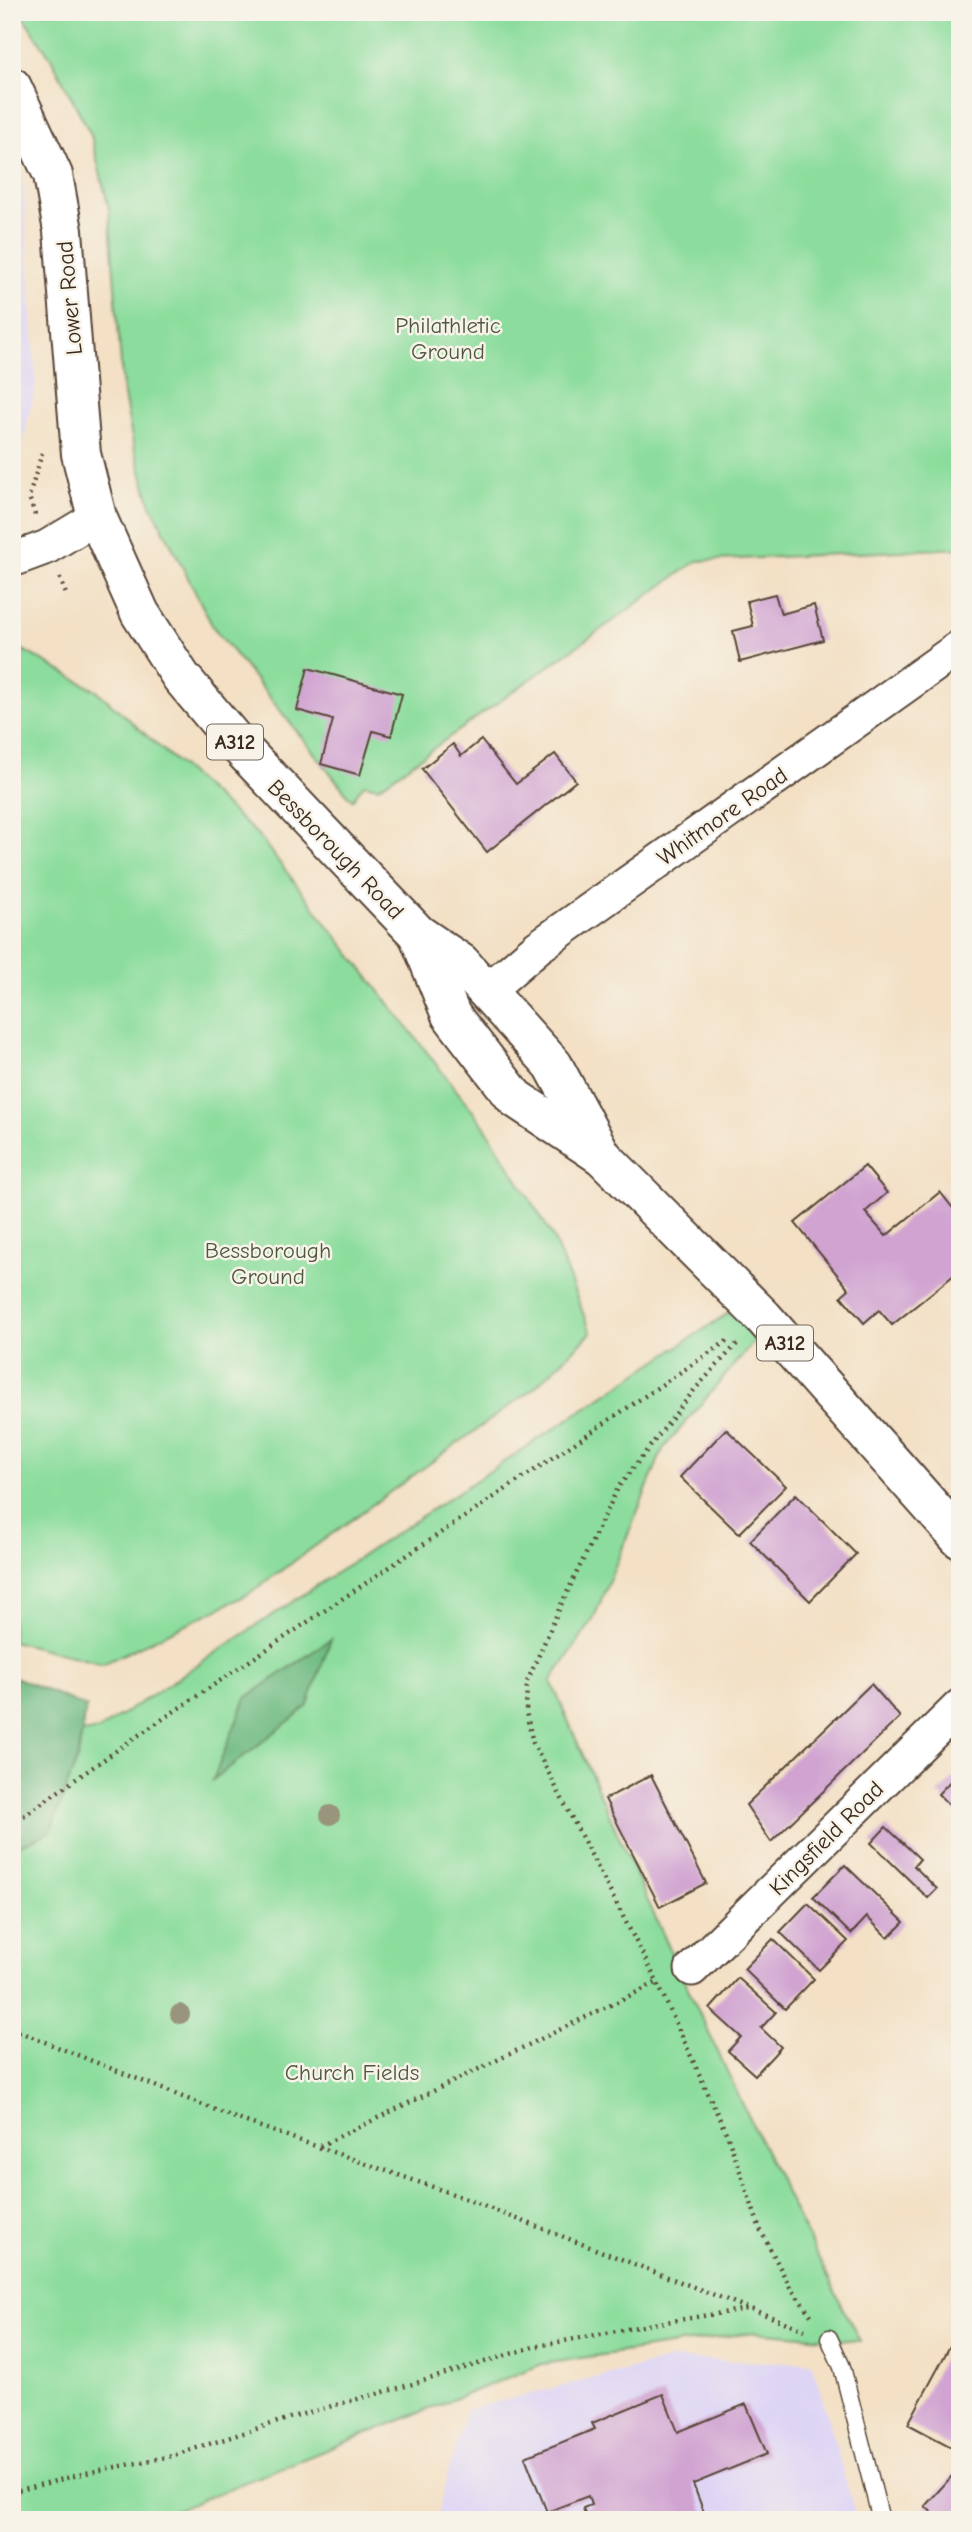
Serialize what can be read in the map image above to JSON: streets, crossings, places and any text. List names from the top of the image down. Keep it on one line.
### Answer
{"streets":{"main road":["Lower Road","A312","Bessborough Road"],"street":["Whitmore Road","Kingsfield Road"]},"crossings":[["Lower Road","Bessborough Road"],["Whitmore Road","Bessborough Road"]],"parks":["Philathletic Ground","Bessborough Ground","Church Fields"]}
